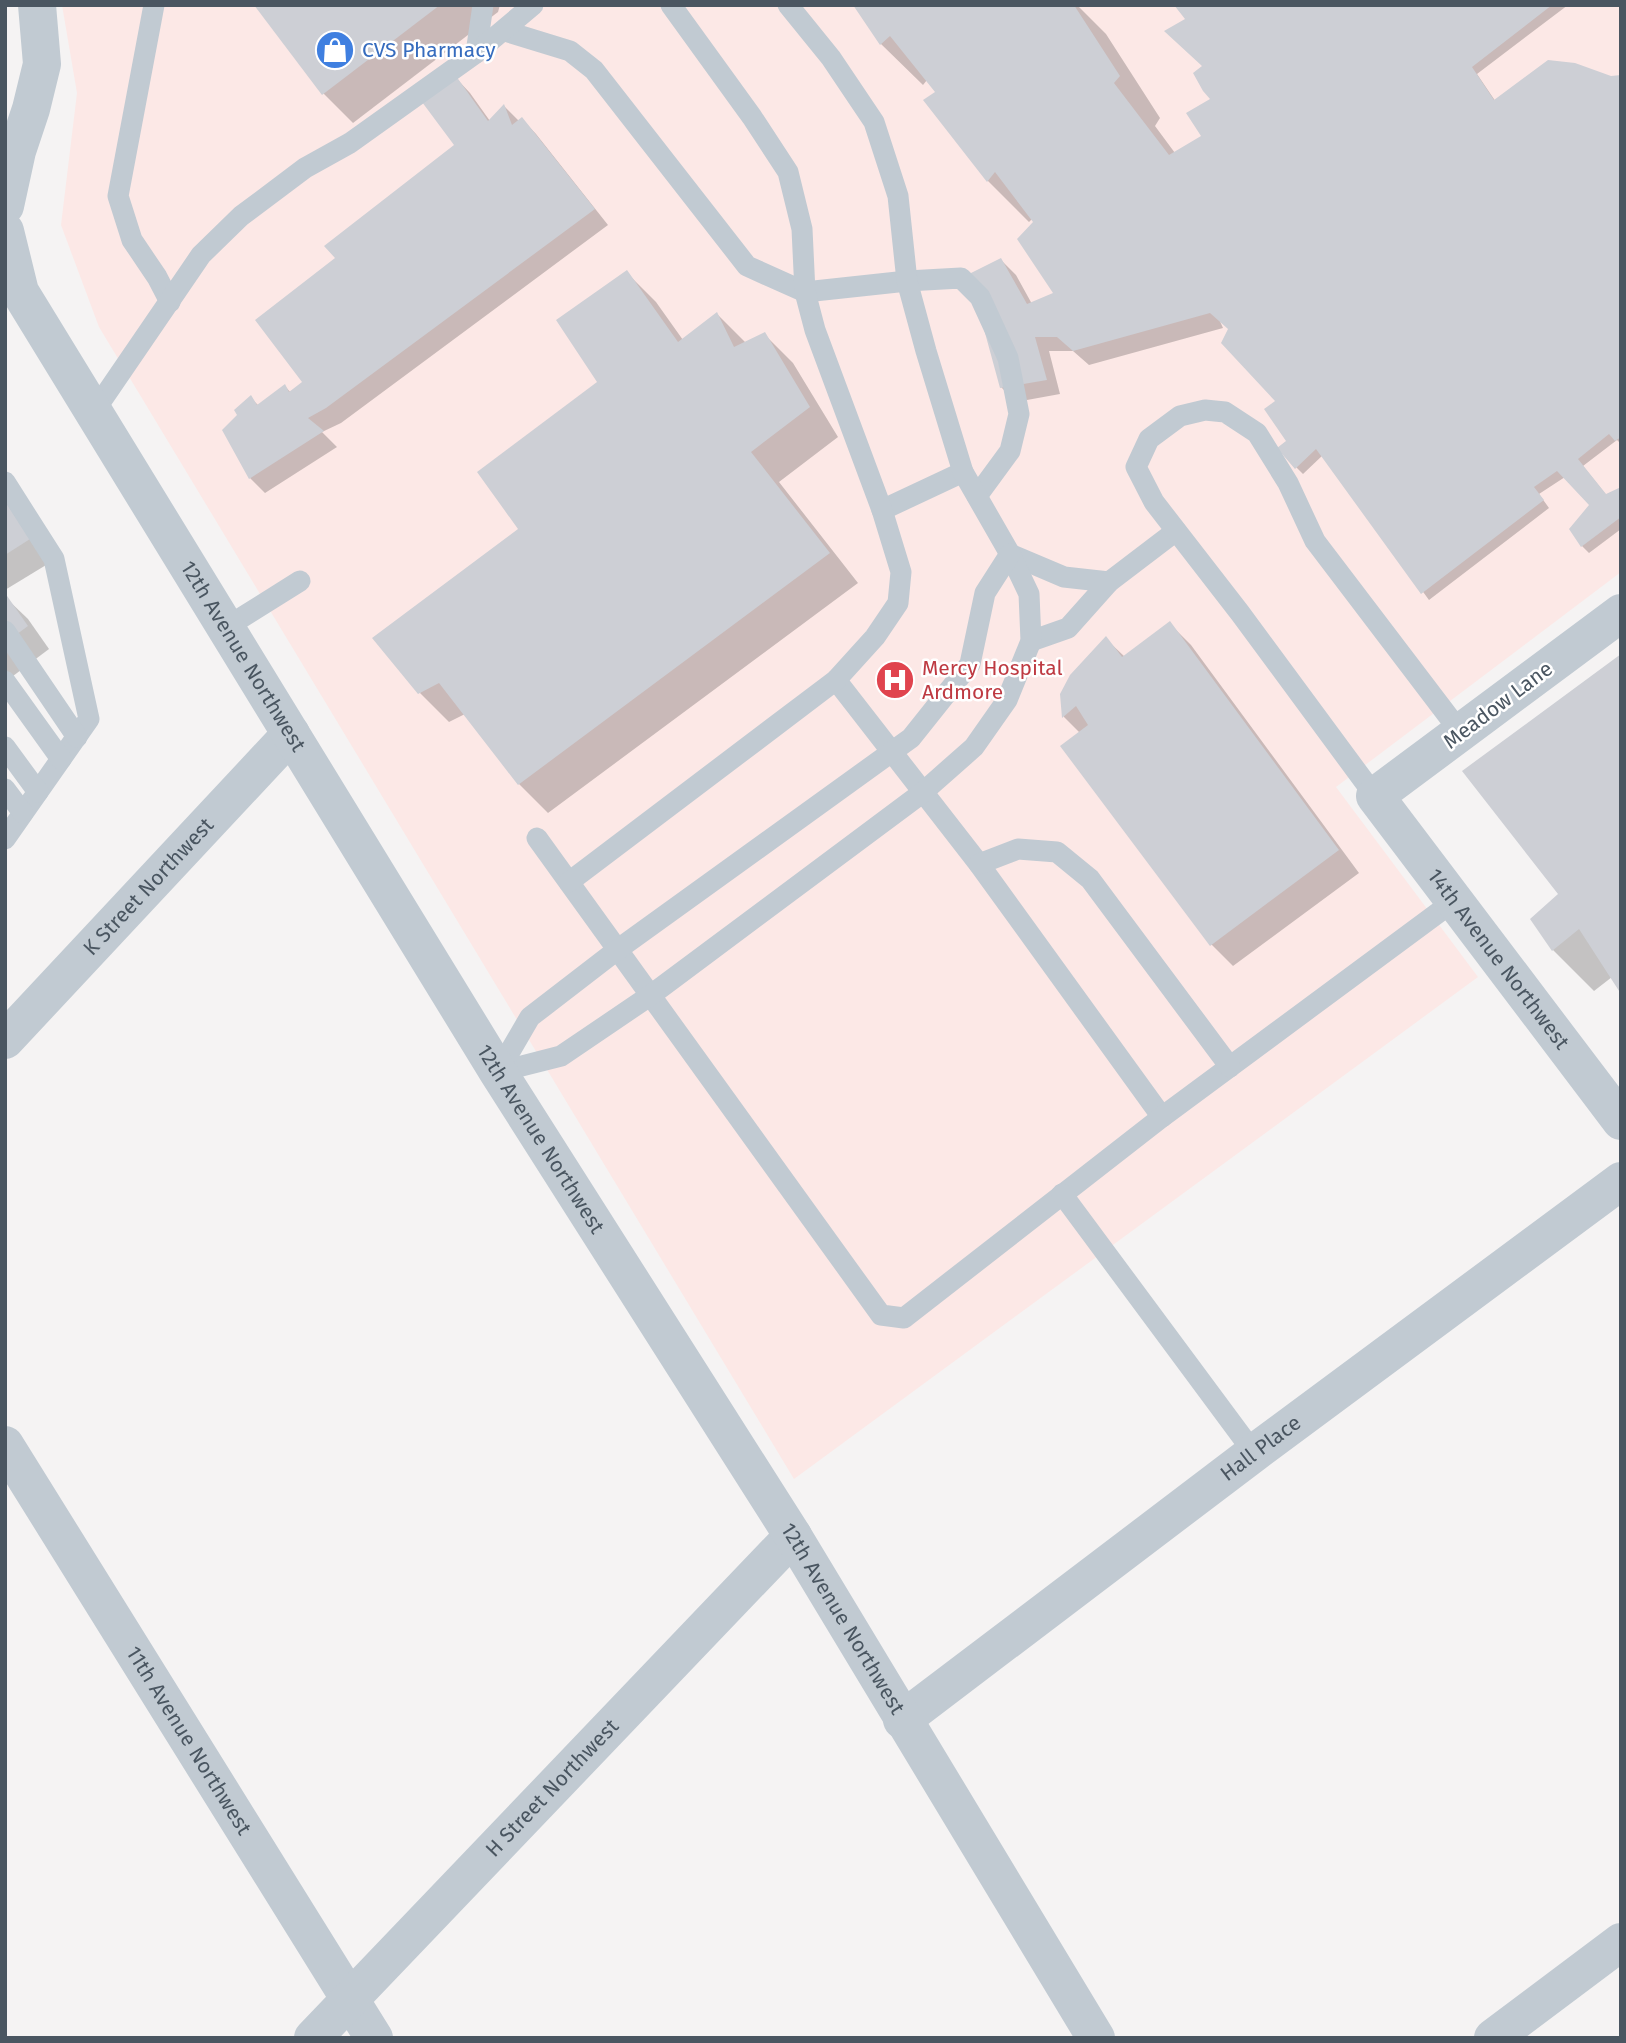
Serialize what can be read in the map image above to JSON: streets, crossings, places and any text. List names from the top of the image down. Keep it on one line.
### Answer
{"streets":{"street":["12th Avenue Northwest","Meadow Lane","K Street Northwest","14th Avenue Northwest","Hall Place","11th Avenue Northwest","H Street Northwest"]},"crossings":[["12th Avenue Northwest","K Street Northwest"],["12th Avenue Northwest","Hall Place"],["12th Avenue Northwest","H Street Northwest"],["Meadow Lane","14th Avenue Northwest"],["11th Avenue Northwest","H Street Northwest"]],"places":{"shop":["CVS Pharmacy"],"hospital":["Mercy Hospital Ardmore"]}}
